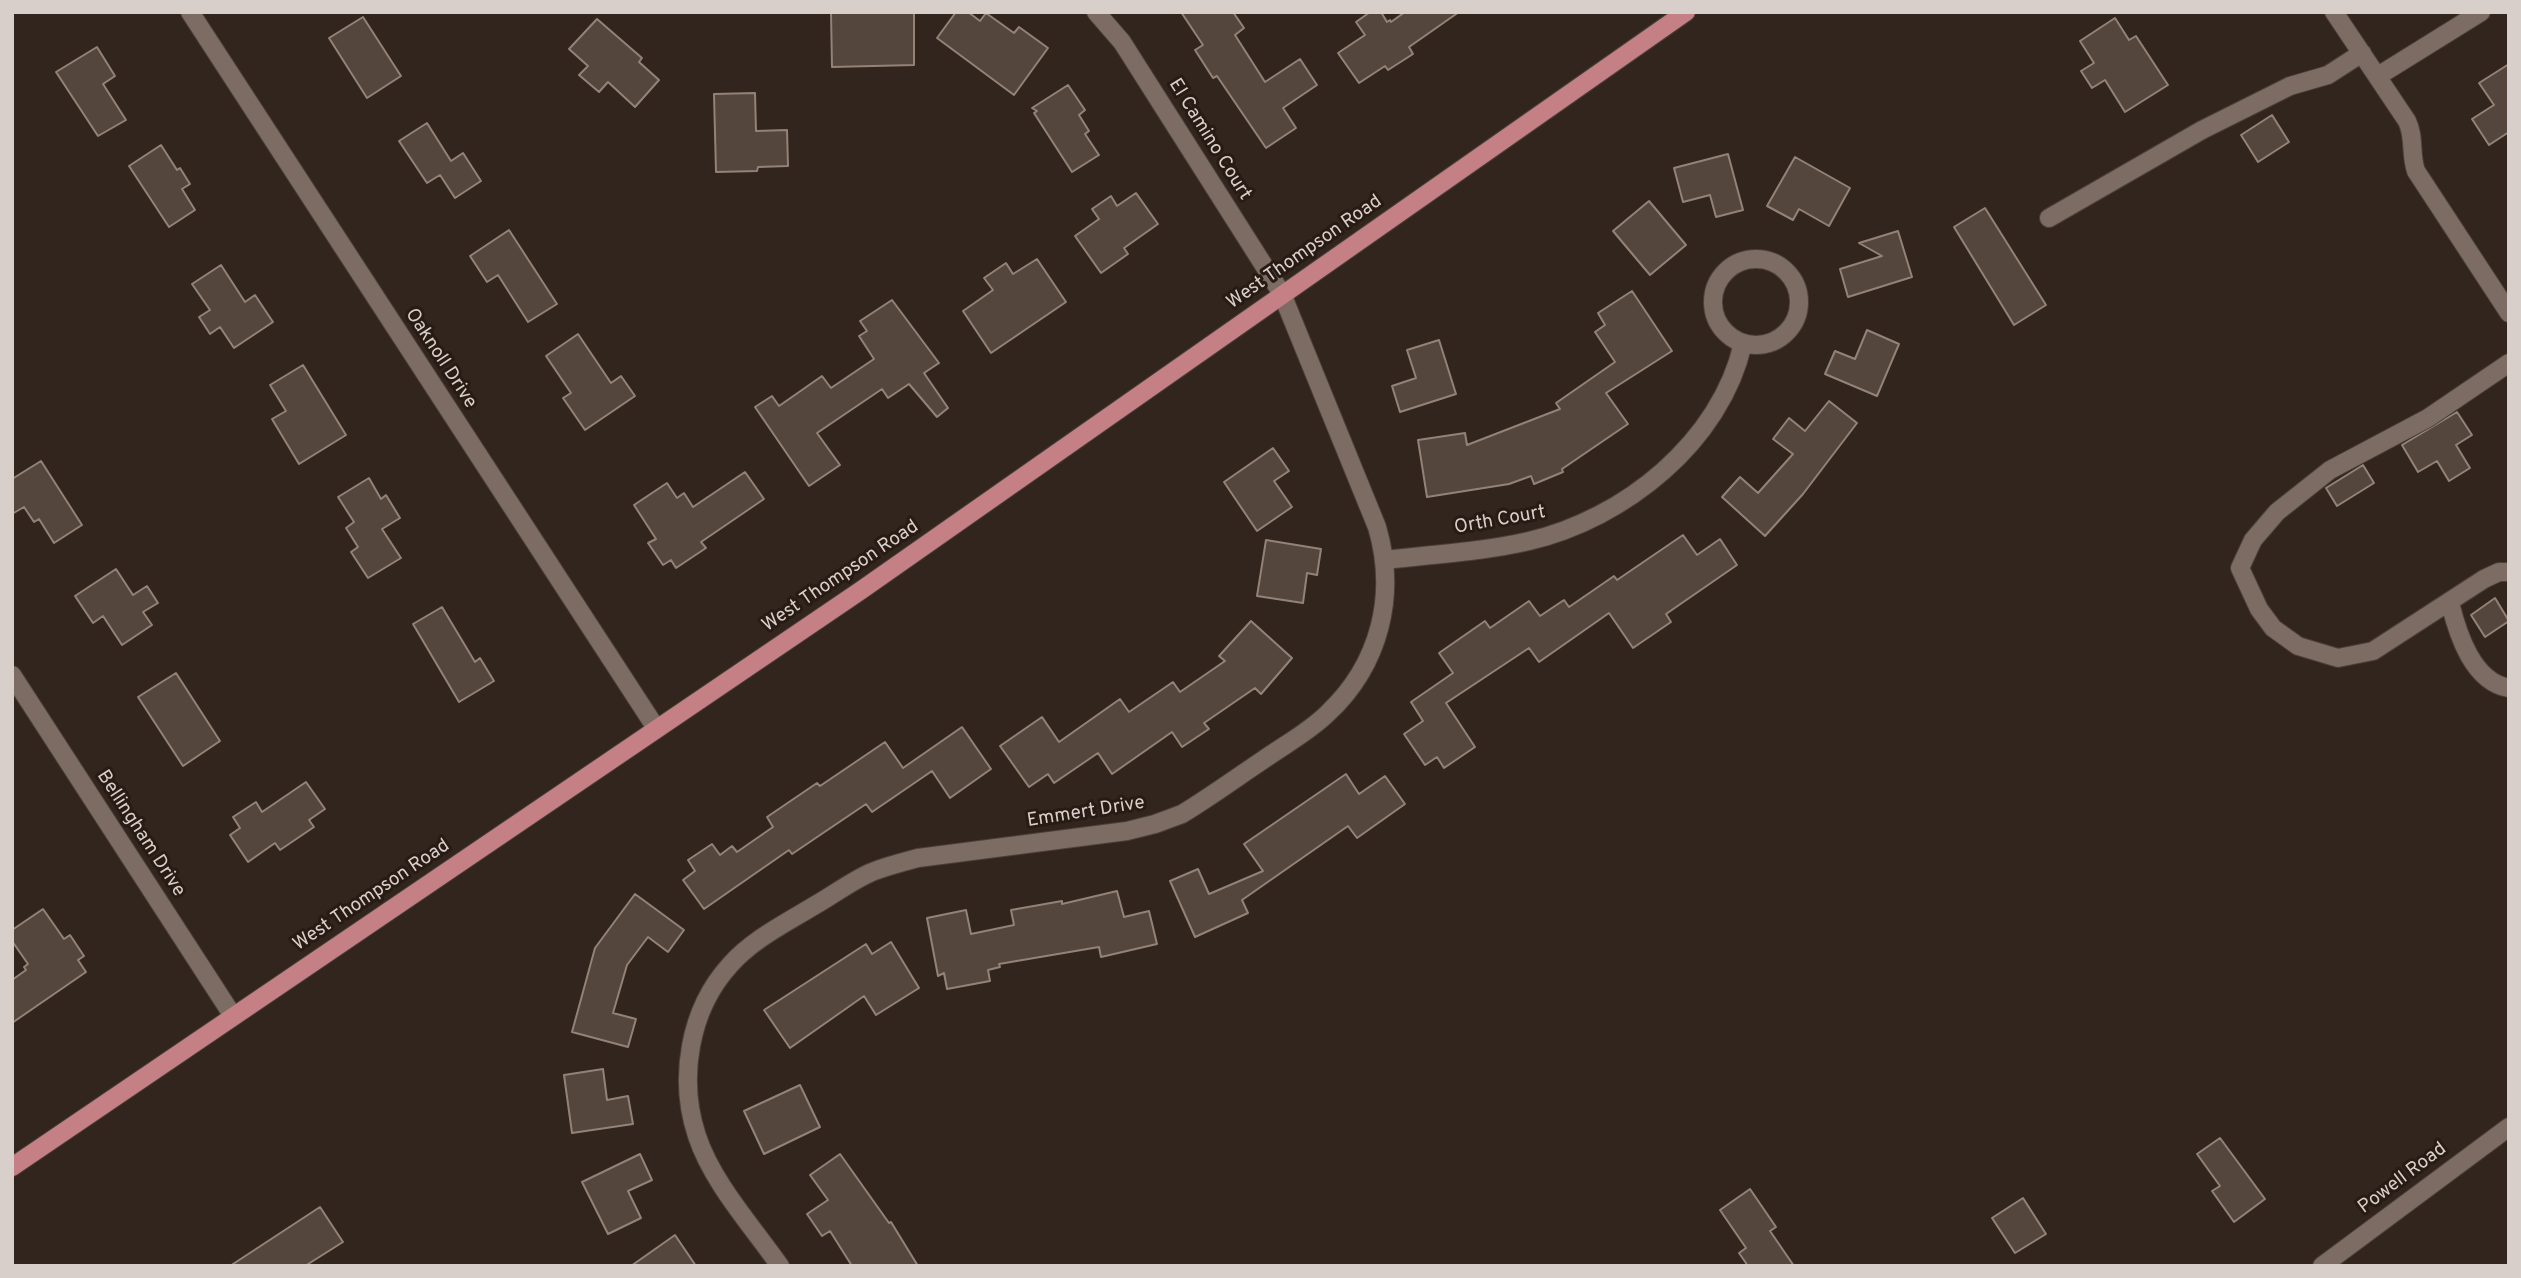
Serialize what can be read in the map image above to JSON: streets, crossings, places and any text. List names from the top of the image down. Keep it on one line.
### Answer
{"streets":{"main road":["West Thompson Road"],"street":["El Camino Court","Oaknoll Drive","Orth Court","Emmert Drive","Bellingham Drive","Powell Road"]},"crossings":[["El Camino Court","West Thompson Road"],["El Camino Court","Emmert Drive"],["West Thompson Road","Oaknoll Drive"],["West Thompson Road","Emmert Drive"],["West Thompson Road","Bellingham Drive"],["Orth Court","Emmert Drive"]]}
